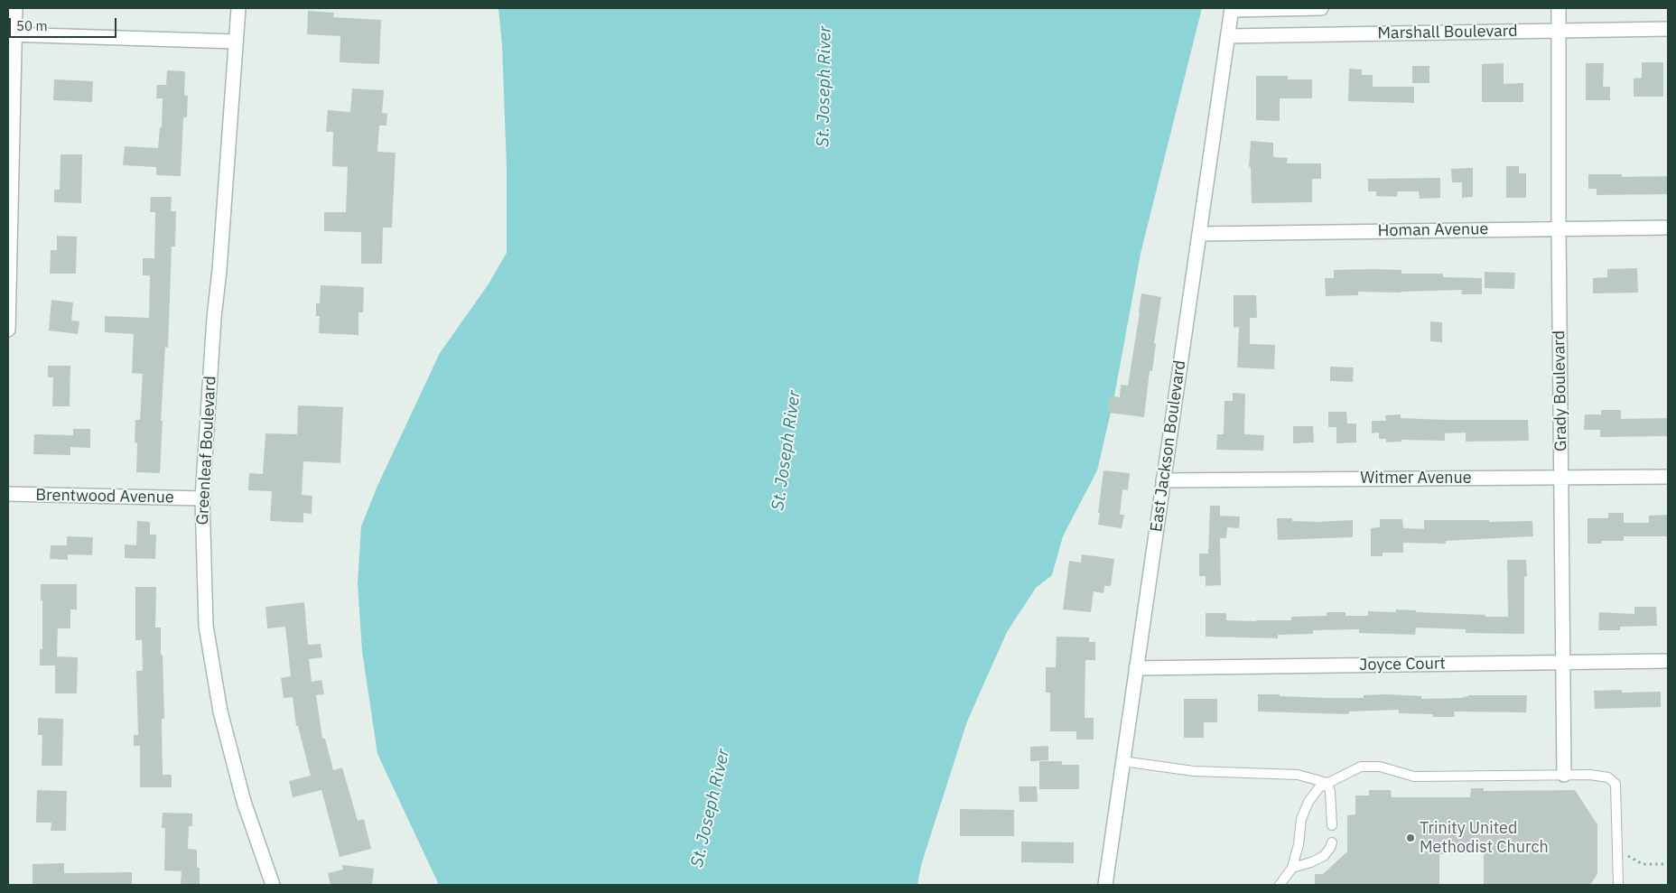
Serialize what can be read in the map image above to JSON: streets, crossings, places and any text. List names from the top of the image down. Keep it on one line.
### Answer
{"streets":{"street":["Marshall Boulevard","Homan Avenue","Grady Boulevard","East Jackson Boulevard","Greenleaf Boulevard","Witmer Avenue","Brentwood Avenue","Joyce Court"]},"crossings":[["Marshall Boulevard","Grady Boulevard"],["Marshall Boulevard","East Jackson Boulevard"],["Homan Avenue","Grady Boulevard"],["Homan Avenue","East Jackson Boulevard"],["Grady Boulevard","Witmer Avenue"],["Grady Boulevard","Joyce Court"],["East Jackson Boulevard","Witmer Avenue"],["East Jackson Boulevard","Joyce Court"],["Greenleaf Boulevard","Brentwood Avenue"]],"water":["St. Joseph River"],"places":["Trinity United Methodist Church"],"scale_bar":"50 m"}
